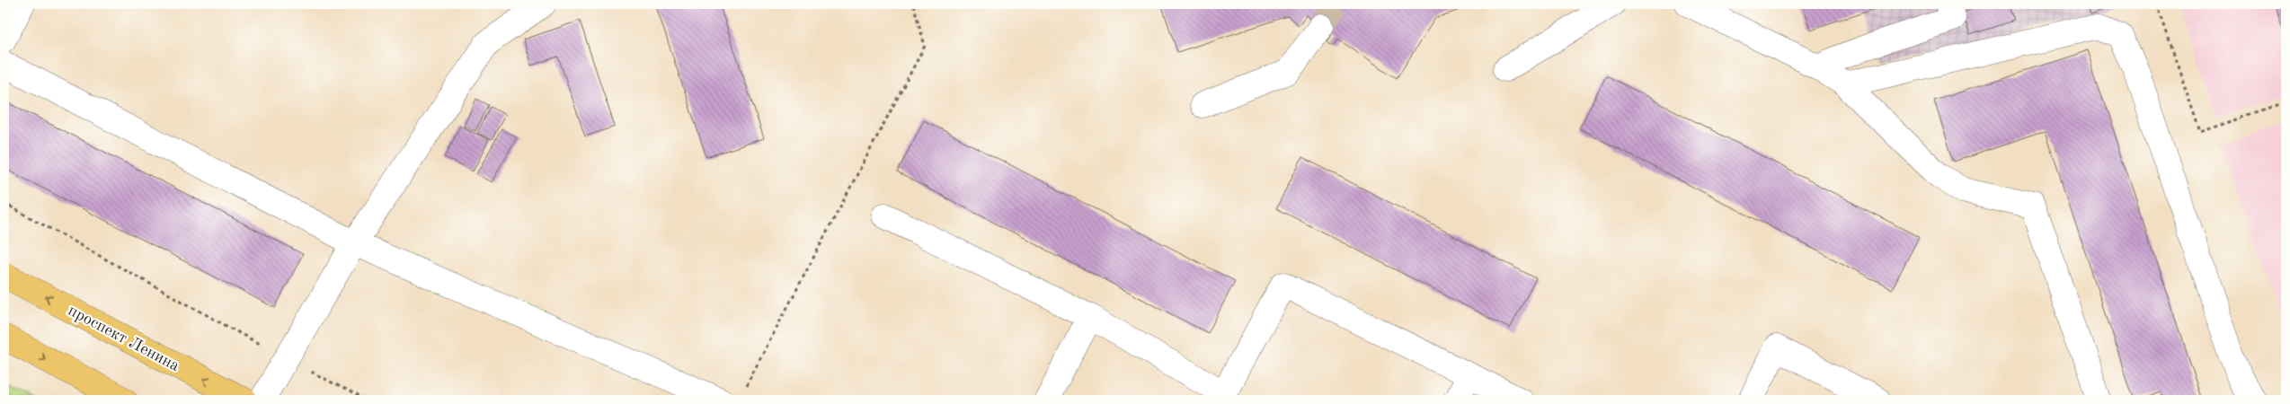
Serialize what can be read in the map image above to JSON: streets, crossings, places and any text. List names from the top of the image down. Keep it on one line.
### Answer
{"streets":{"main road":["проспект Ленина"]}}
